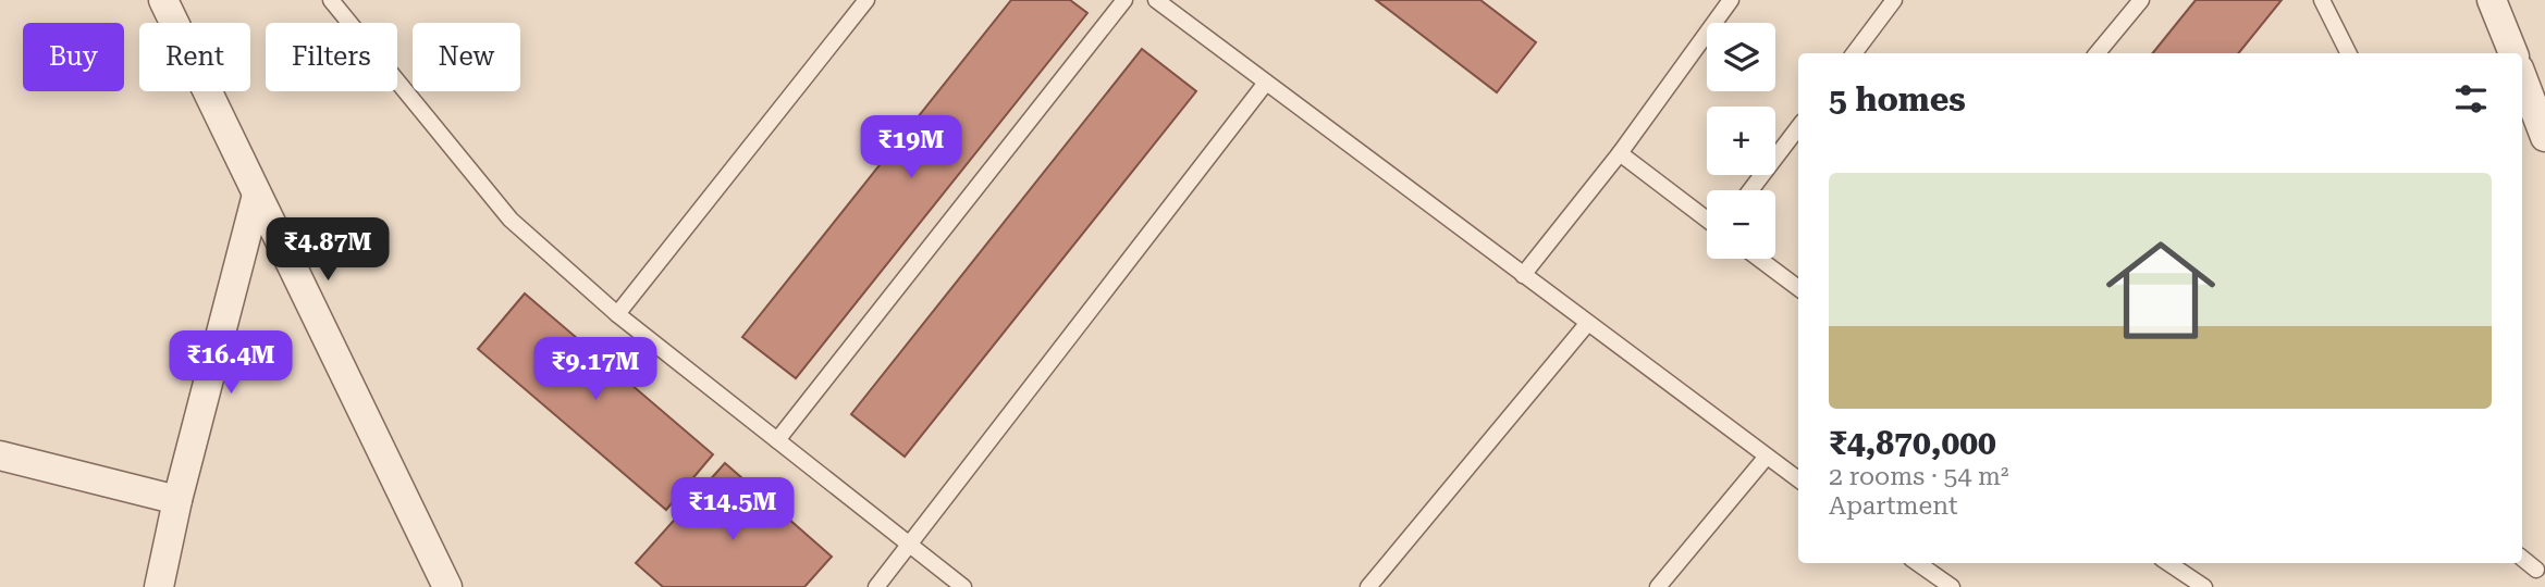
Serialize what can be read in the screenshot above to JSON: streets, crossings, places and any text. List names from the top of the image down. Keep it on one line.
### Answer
{"page":{"map_buttons":["+","−"],"chip":["Buy","Rent","Filters","New"],"heading":"5 homes","price":["₹19M","₹4.87M","₹16.4M","₹9.17M","₹14.5M"],"list":[{"name":"₹4,870,000","note":"2 rooms · 54 m² · Apartment"}]}}
